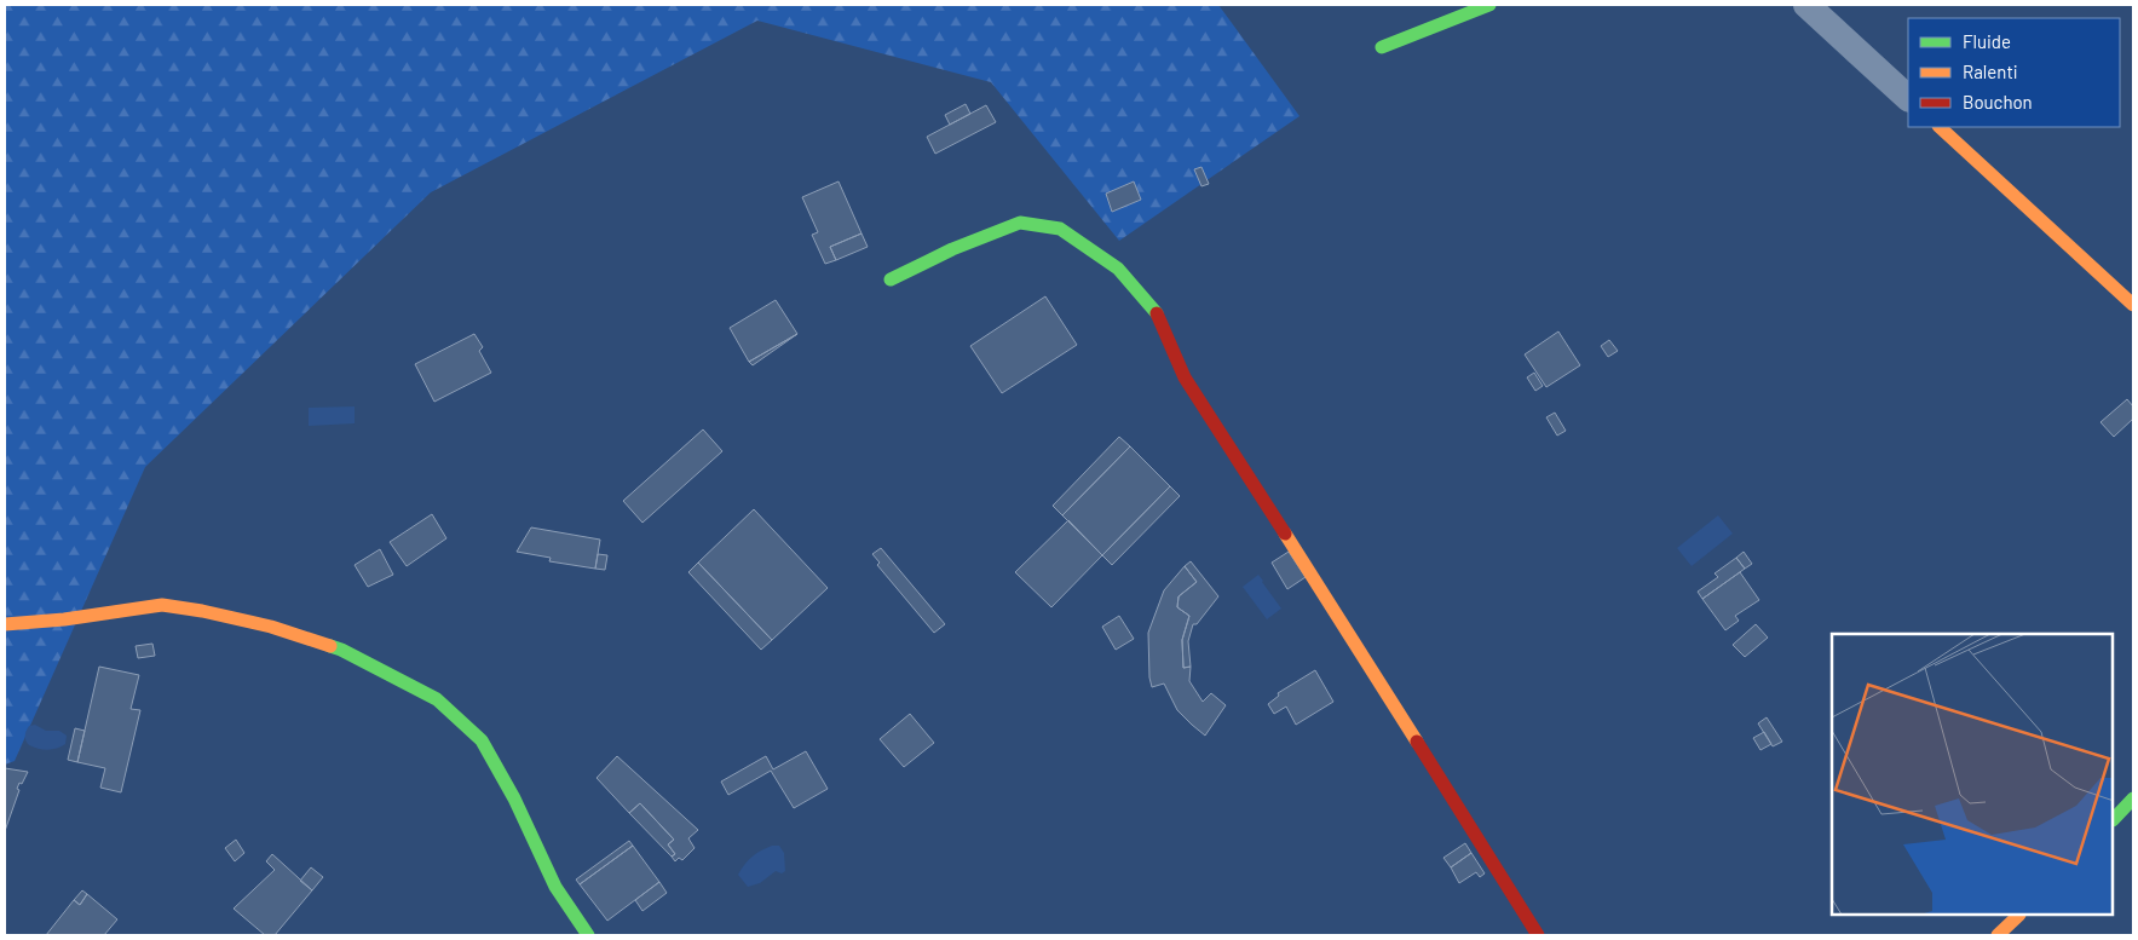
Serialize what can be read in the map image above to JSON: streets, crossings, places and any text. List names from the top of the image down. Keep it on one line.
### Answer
{"legend":["Fluide","Ralenti","Bouchon"]}
